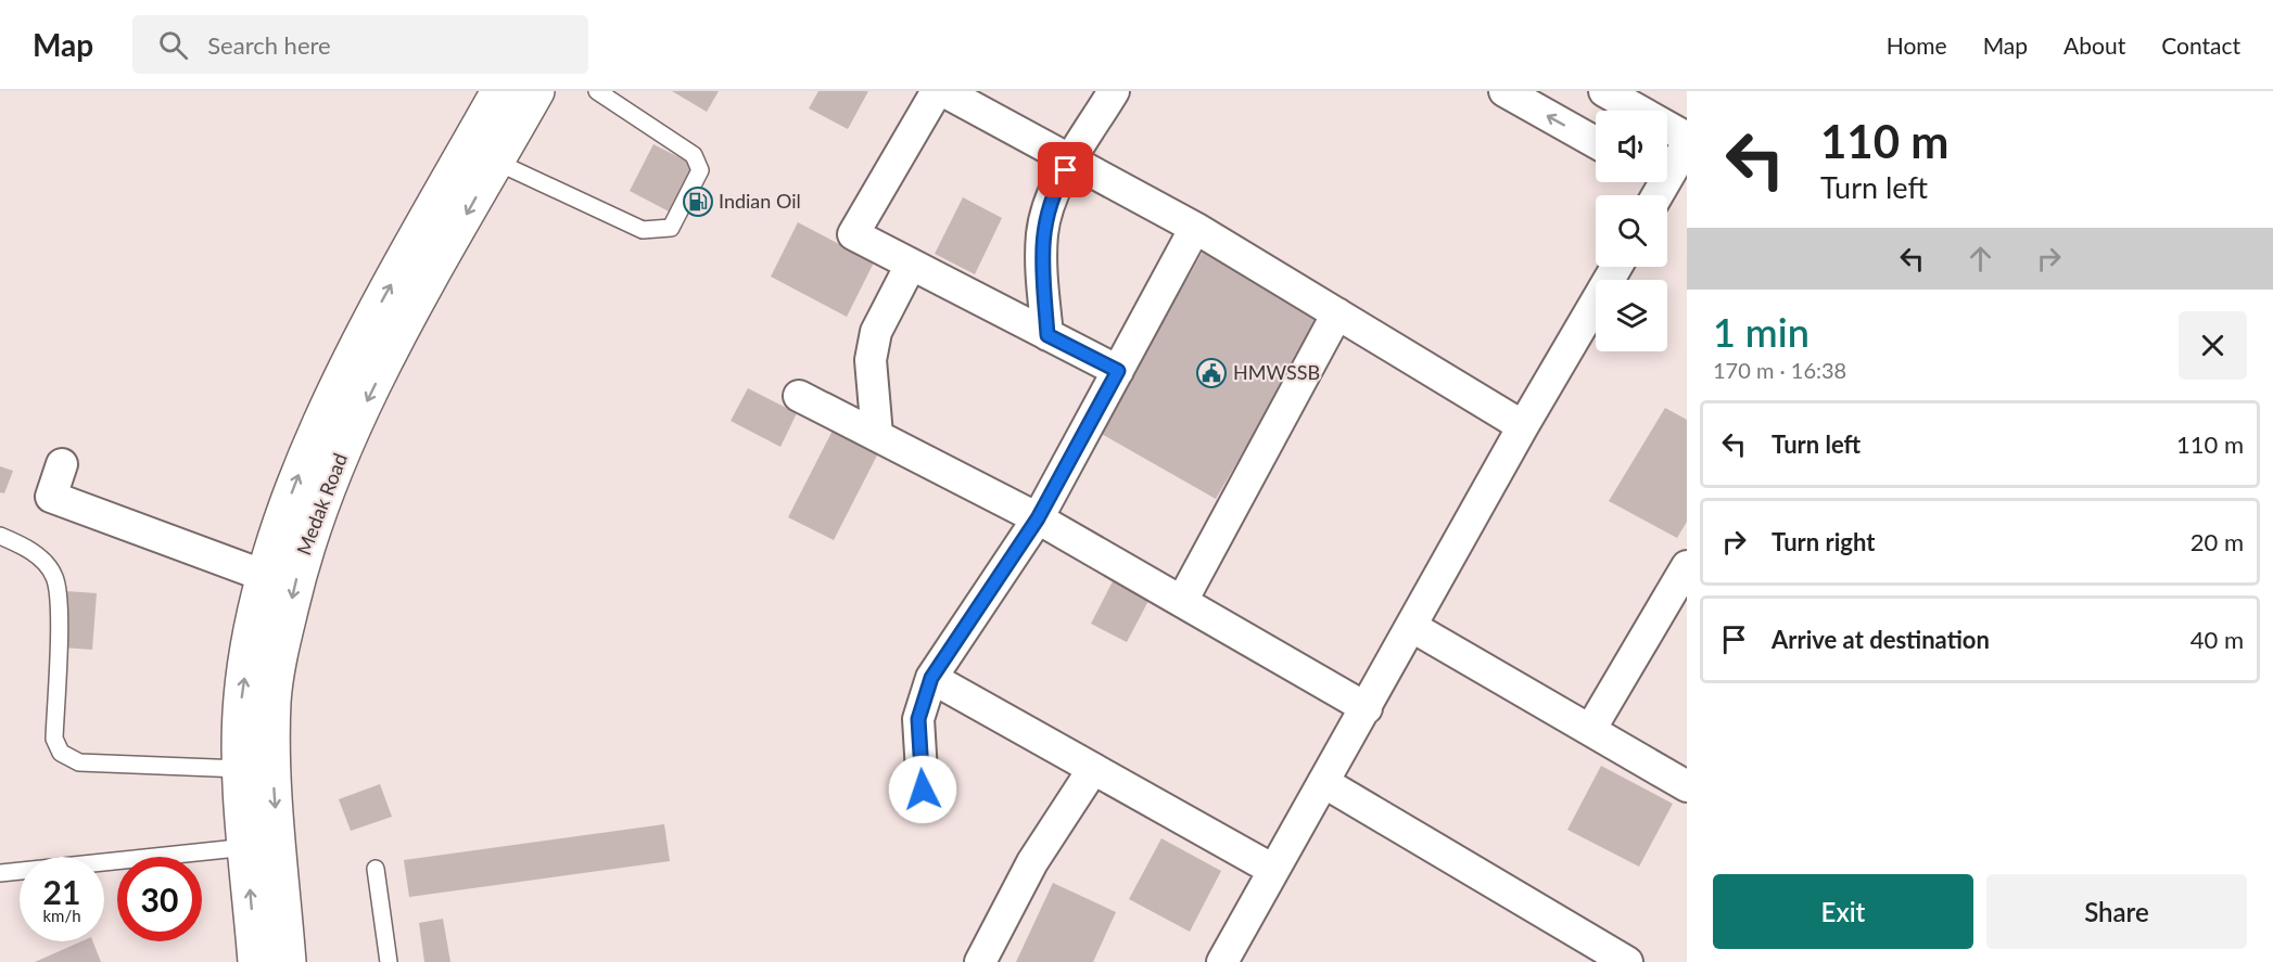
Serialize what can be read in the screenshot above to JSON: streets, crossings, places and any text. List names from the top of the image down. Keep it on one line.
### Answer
{"streets":{"main road":["Medak Road"]},"places":{"fuel station":["Indian Oil"],"public building":["HMWSSB"]},"page":{"header":"Map","search":"Search here","nav":["Home","Map","About","Contact"],"turn":["110 m","Turn left"],"heading":["1 min","170 m · 16:38"],"list":[{"name":"Turn left","value":"110 m"},{"name":"Turn right","value":"20 m"},{"name":"Arrive at destination","value":"40 m"}],"speed":"21 km/h","limit":"30","buttons":["Exit","Share"]}}
